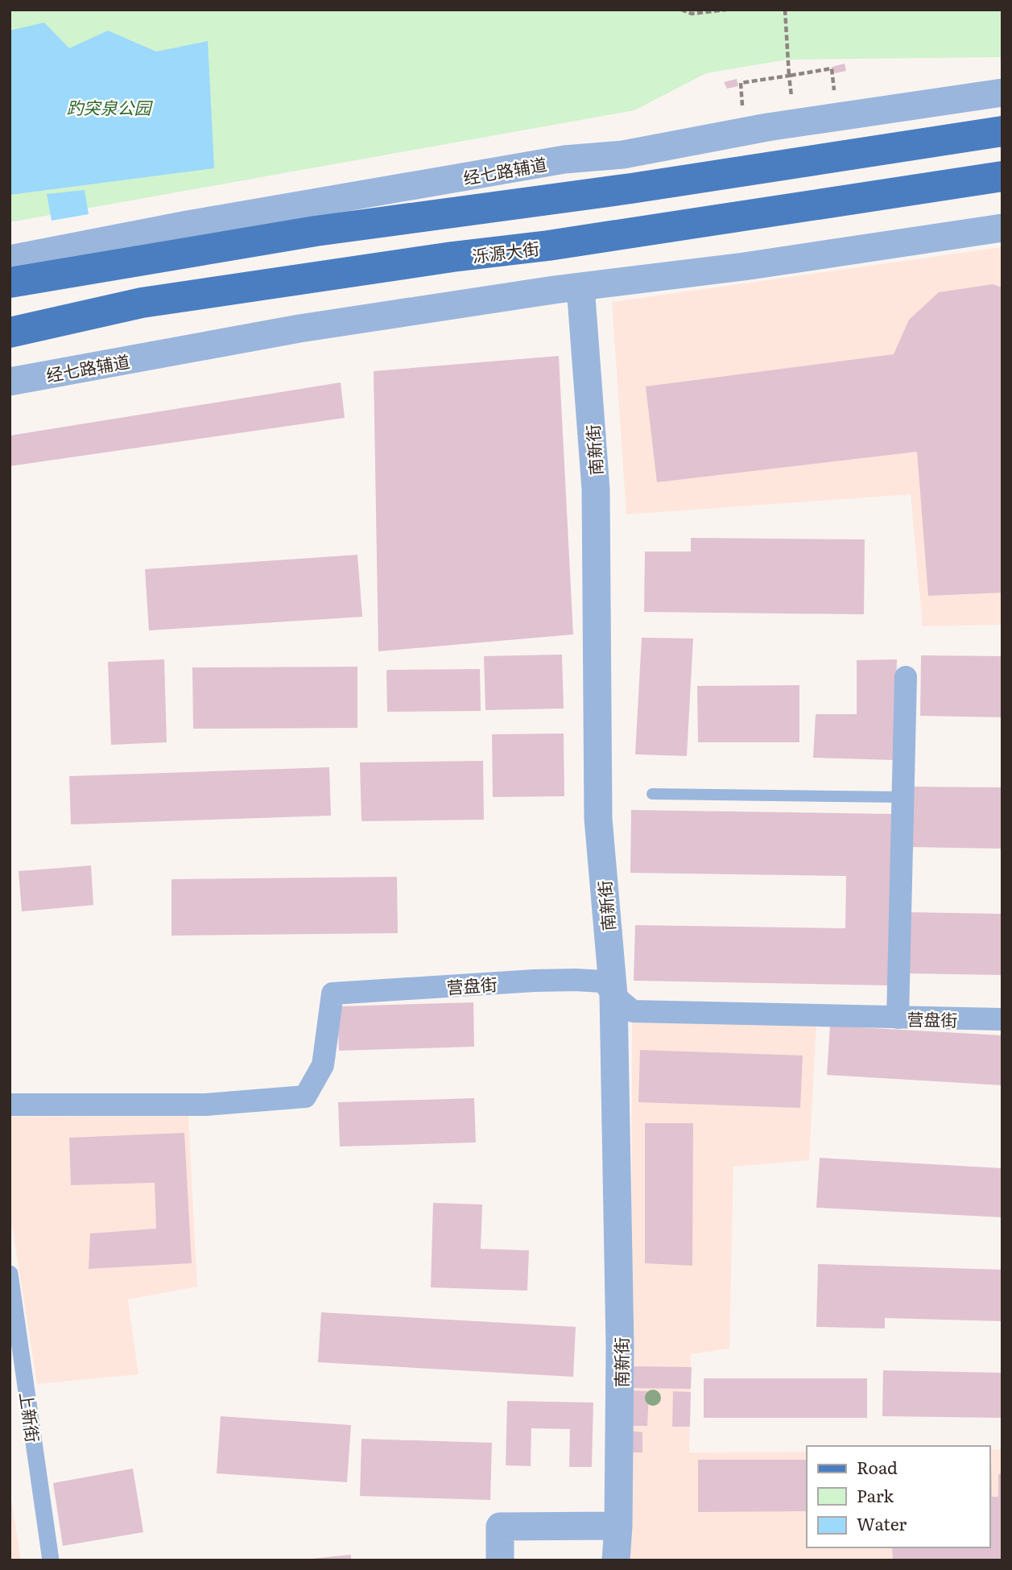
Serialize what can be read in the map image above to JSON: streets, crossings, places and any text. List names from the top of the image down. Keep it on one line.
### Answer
{"streets":{"main road":["泺源大街"],"street":["经七路辅道","南新街","营盘街","上新街"]},"crossings":[["经七路辅道","南新街"],["南新街","营盘街"]],"parks":["趵突泉公园"],"legend":["Road","Park","Water"]}
